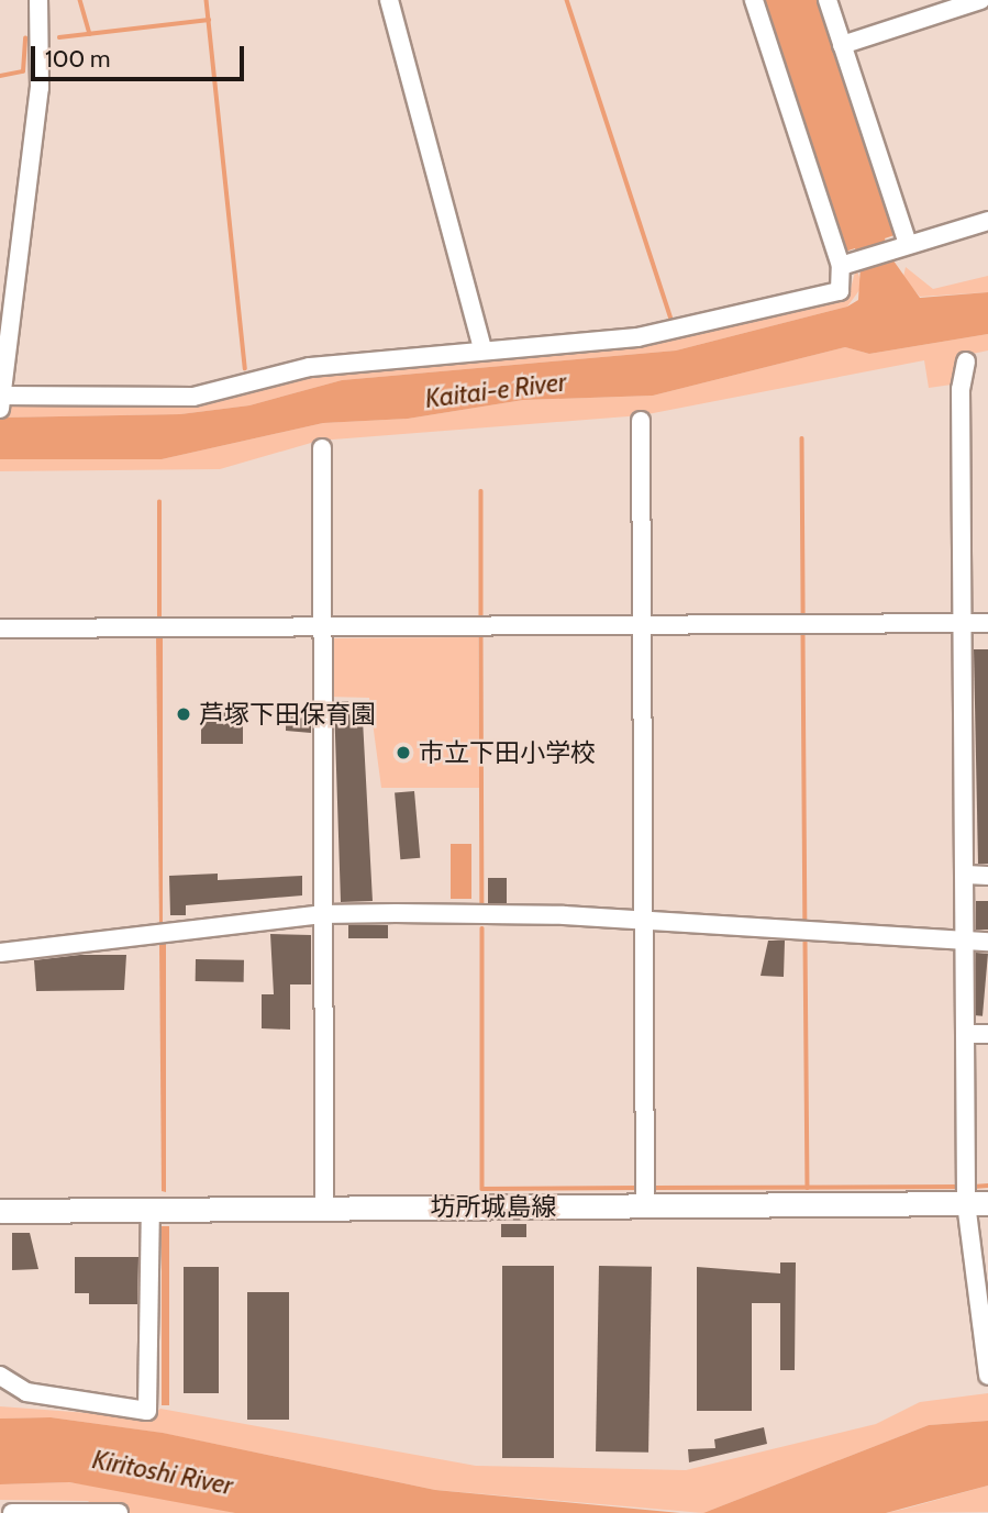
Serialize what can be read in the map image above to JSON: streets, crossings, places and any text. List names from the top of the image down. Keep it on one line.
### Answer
{"streets":{"main road":["坊所城島線"]},"water":["Kaitai-e River","Kiritoshi River"],"places":["芦塚下田保育園","市立下田小学校"],"scale_bar":"100 m"}
